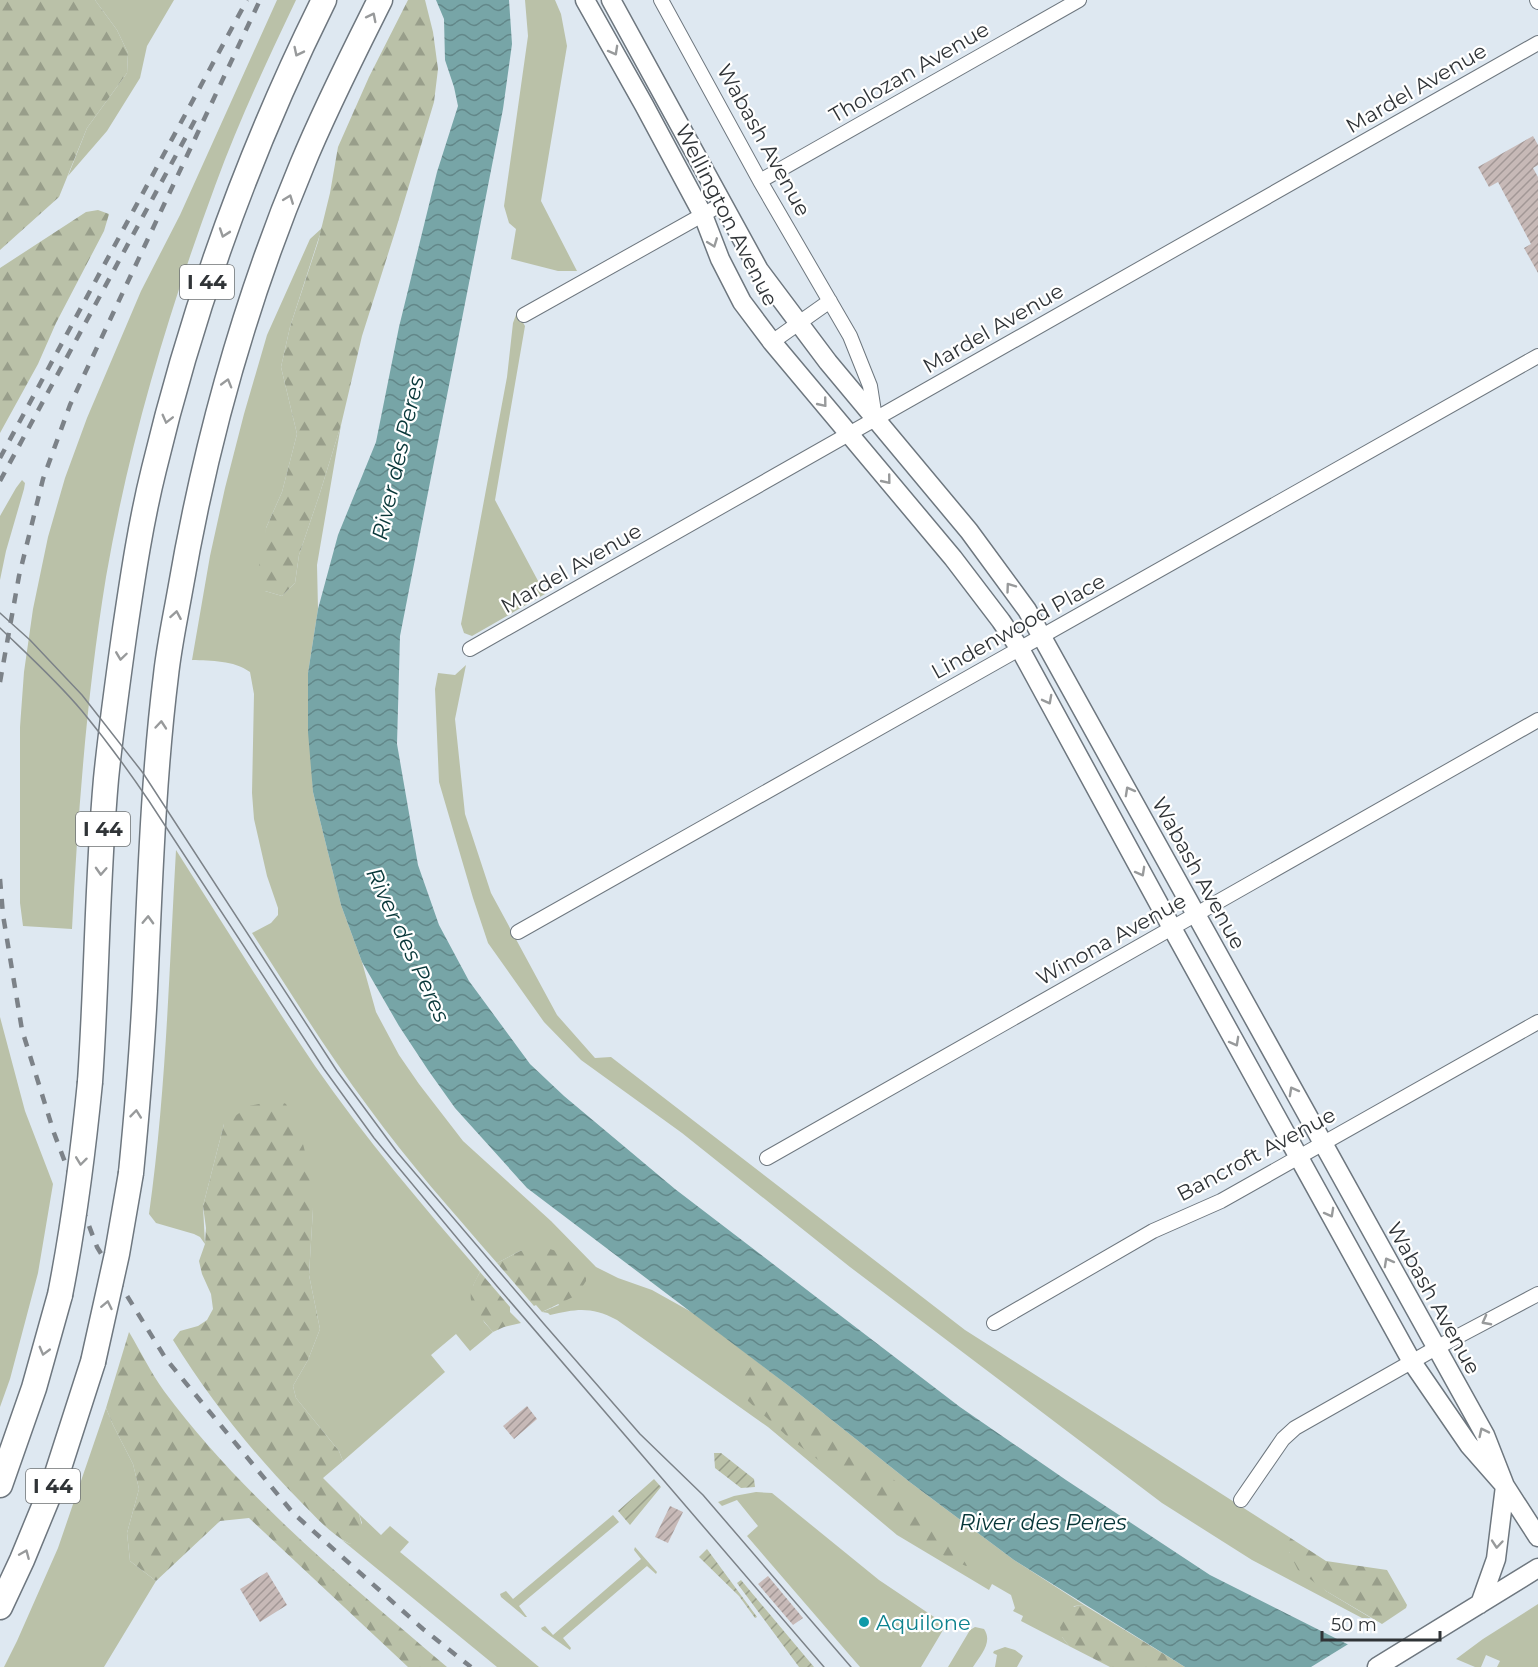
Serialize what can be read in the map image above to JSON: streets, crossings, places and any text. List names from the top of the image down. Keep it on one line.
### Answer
{"streets":{"highway":["I 44"],"main road":["Wabash Avenue","Wellington Avenue"],"street":["Tholozan Avenue","Mardel Avenue","Lindenwood Place","Winona Avenue","Bancroft Avenue"]},"crossings":[["Tholozan Avenue","Wabash Avenue"],["Mardel Avenue","Wabash Avenue"],["Mardel Avenue","Wellington Avenue"],["Wabash Avenue","Wellington Avenue"],["Wabash Avenue","Lindenwood Place"],["Wabash Avenue","Winona Avenue"],["Wabash Avenue","Bancroft Avenue"]],"water":["River des Peres"],"places":["Aquilone"],"scale_bar":"50 m"}
